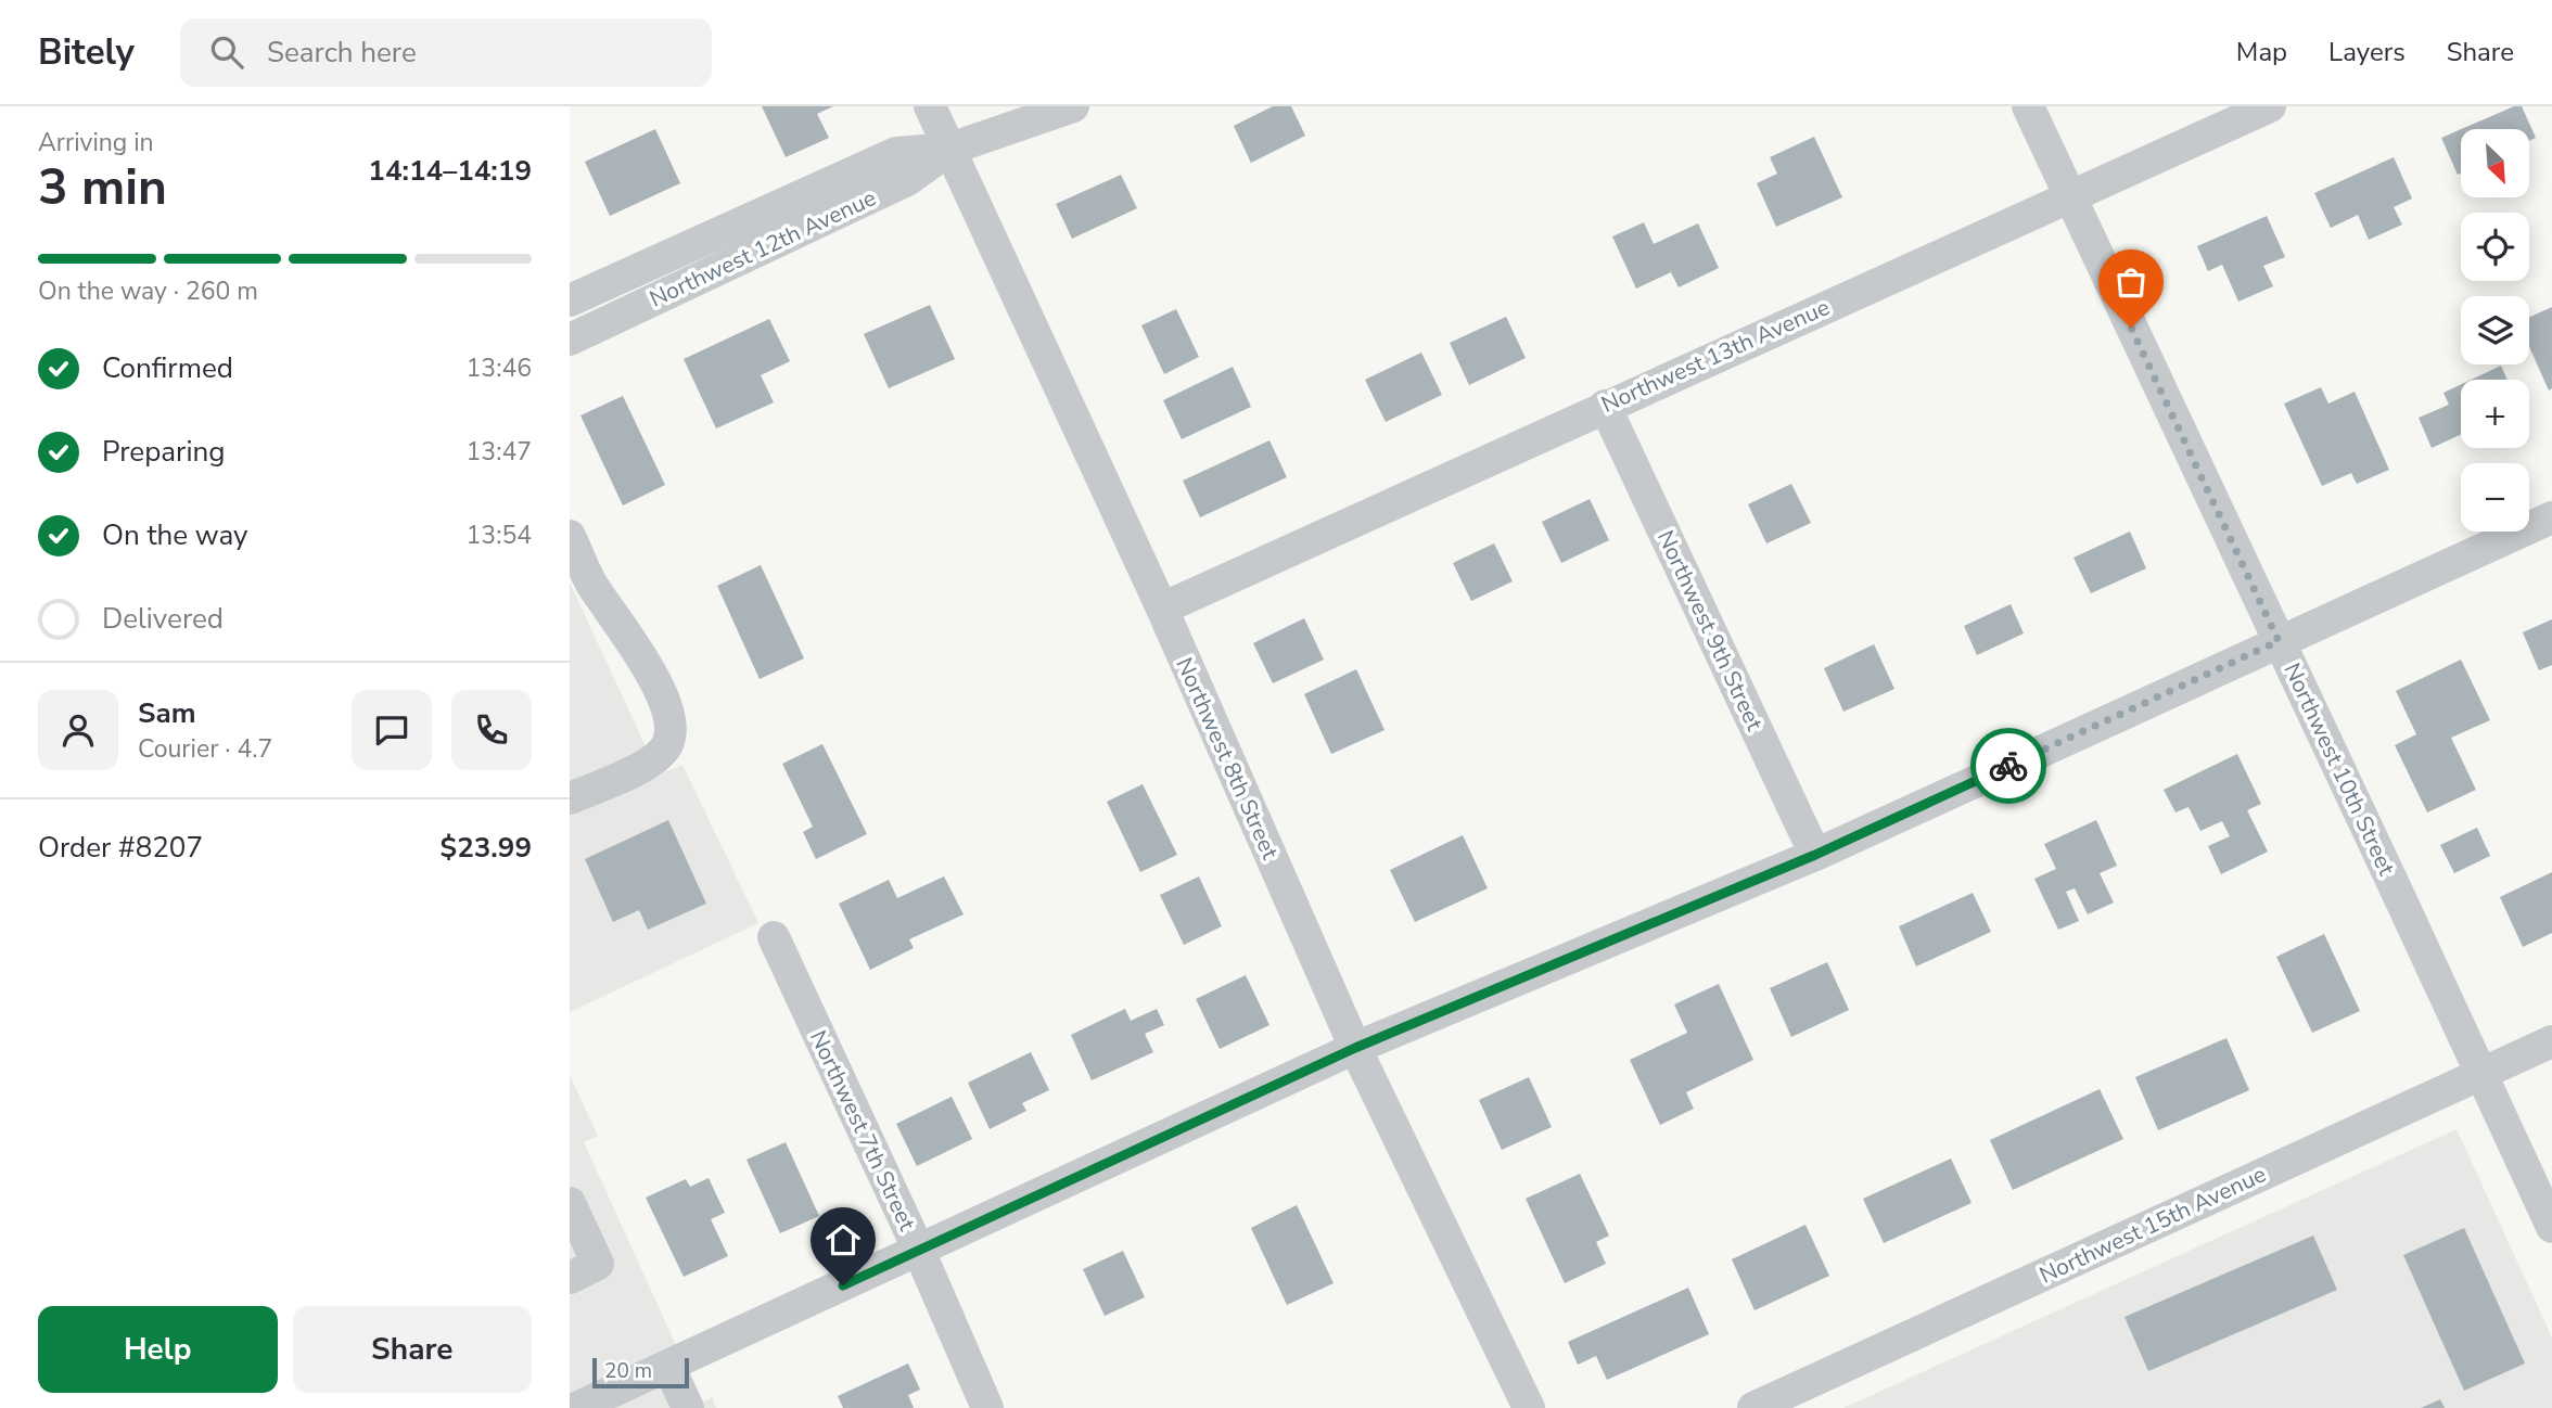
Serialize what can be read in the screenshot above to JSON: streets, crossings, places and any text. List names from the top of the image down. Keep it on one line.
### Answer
{"streets":{"street":["Northwest 12th Avenue","Northwest 13th Avenue","Northwest 9th Street","Northwest 8th Street","Northwest 10th Street","Northwest 7th Street","Northwest 15th Avenue"]},"crossings":[["Northwest 12th Avenue","Northwest 8th Street"],["Northwest 13th Avenue","Northwest 9th Street"],["Northwest 13th Avenue","Northwest 8th Street"],["Northwest 13th Avenue","Northwest 10th Street"],["Northwest 10th Street","Northwest 15th Avenue"]],"scale_bar":"20 m","north":"bottom right","page":{"header":"Bitely","search":"Search here","nav":["Map","Layers","Share"],"heading":["3 min","Arriving in","14:14–14:19"],"panel":["Sam","Courier · 4.7","Order #8207","$23.99"],"map_buttons":["+","−"],"bar":"On the way · 260 m","list":[["Confirmed","13:46"],["Preparing","13:47"],["On the way","13:54"],"Delivered"],"buttons":["Help","Share"],"scale":"20 m"}}
